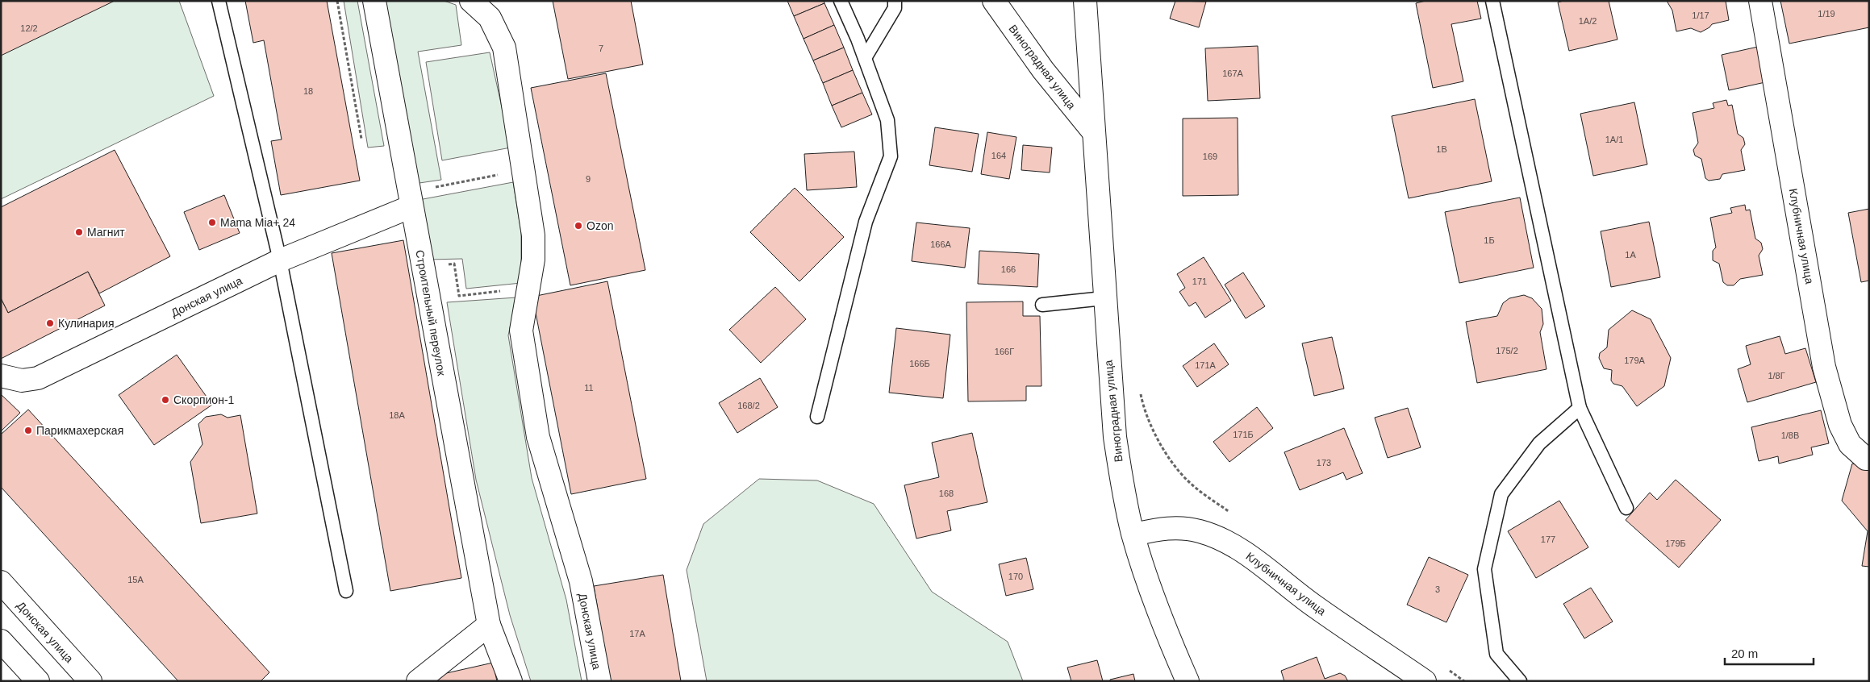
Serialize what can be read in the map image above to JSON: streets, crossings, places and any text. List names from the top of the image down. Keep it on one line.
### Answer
{"streets":{"street":["Виноградная улица","Клубничная улица","Донская улица","Строительный переулок"]},"crossings":[["Виноградная улица","Клубничная улица"],["Донская улица","Строительный переулок"]],"places":["Mama Mia+ 24","Ozon","Магнит","Кулинария","Скорпион-1","Парикмахерская"],"house_numbers":["1/19","1/17","1А/2","12/2","7","167А","18","1А/1","1В","164","169","9","1Б","166А","1А","166","171","175/2","166Г","179А","166Б","171А","1/8Г","11","168/2","18А","171Б","1/8В","173","168","177","179Б","170","15А","3","17А"],"scale_bar":"20 m"}
